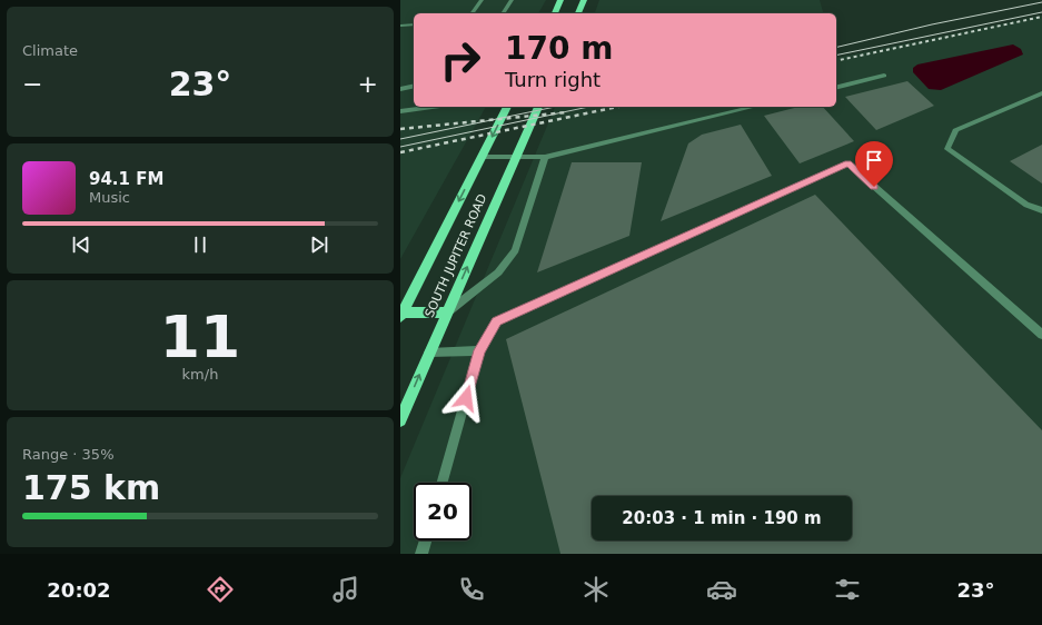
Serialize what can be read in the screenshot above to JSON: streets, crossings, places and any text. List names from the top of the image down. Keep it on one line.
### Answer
{"streets":{"main road":["SOUTH JUPITER ROAD"]},"page":{"tile":["Climate",["11","km/h"],["Range · 35%","175 km"]],"turn":["170 m","Turn right"],"heat":["−","23°","+"],"song":["94.1 FM","Music"],"limit":"20","trip":"20:03 · 1 min · 190 m","tabs":["20:02","23°"]}}
